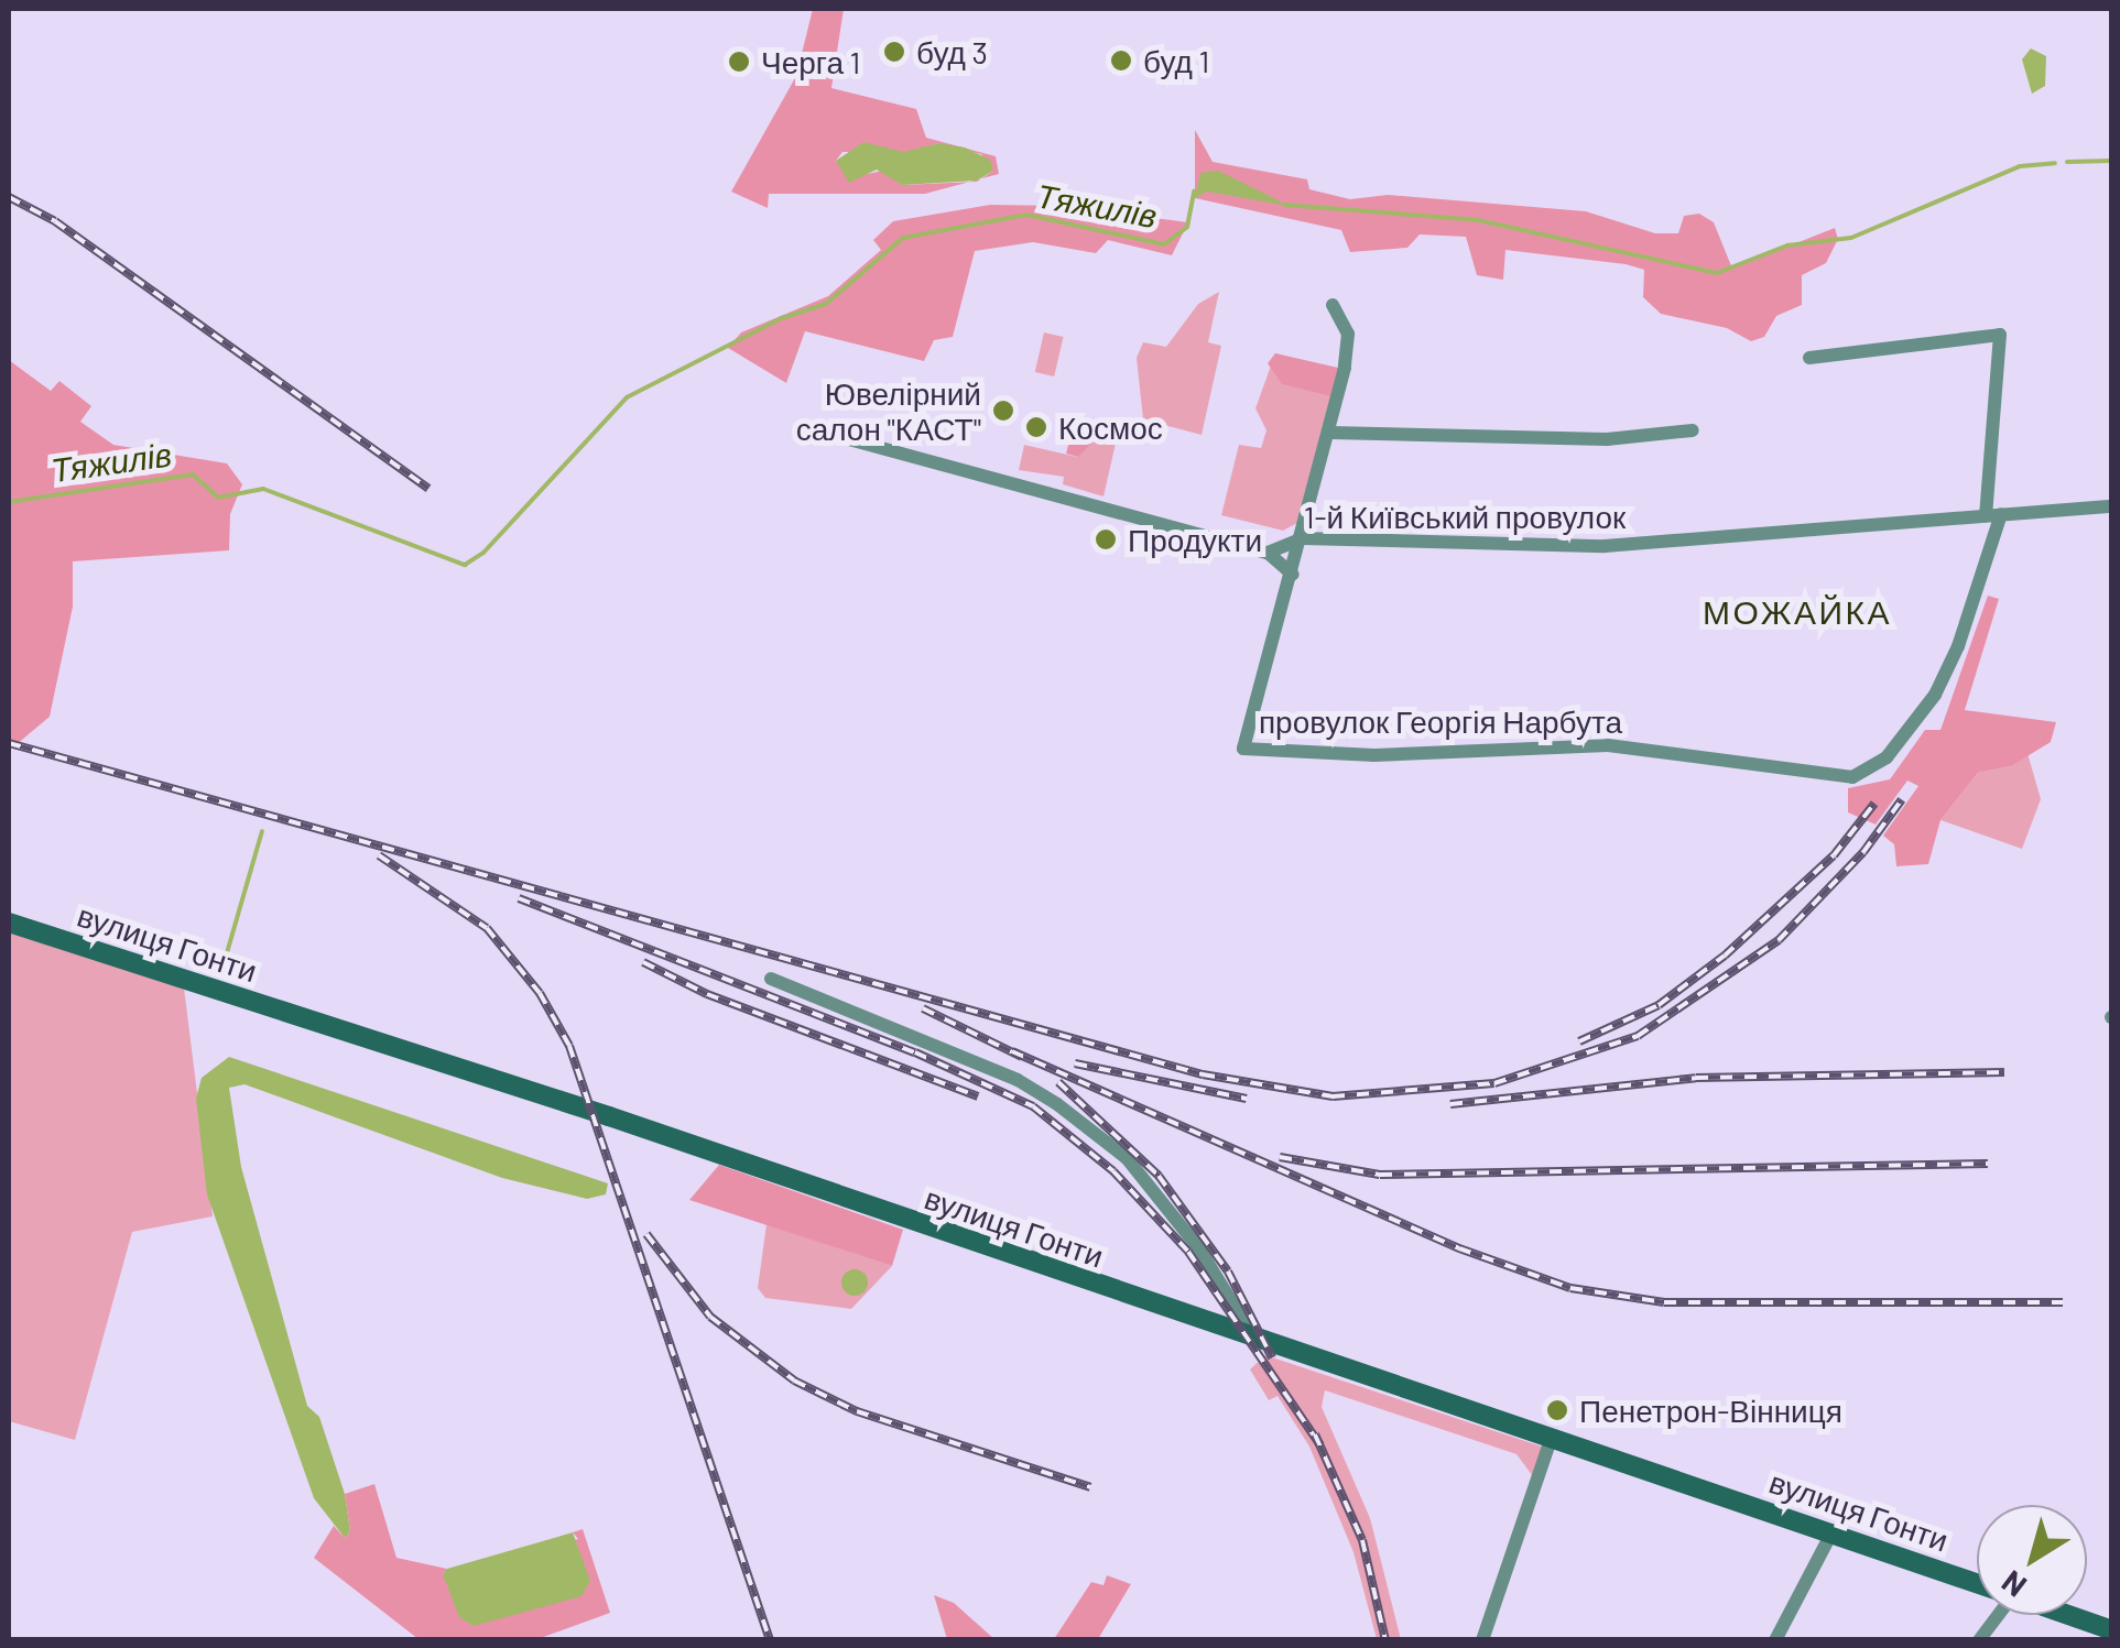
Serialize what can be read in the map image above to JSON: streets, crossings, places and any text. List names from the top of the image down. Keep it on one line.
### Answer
{"streets":{"street":["1-й Київський провулок","провулок Георгія Нарбута","вулиця Гонти"]},"crossings":[["1-й Київський провулок","провулок Георгія Нарбута"]],"districts":["МОЖАЙКА"],"water":["Тяжилів"],"places":["буд 3","буд 1","Черга 1","Ювелірний салон \"КАСТ\"","Космос","Продукти","Пенетрон-Вінниця"],"north":"bottom left"}
